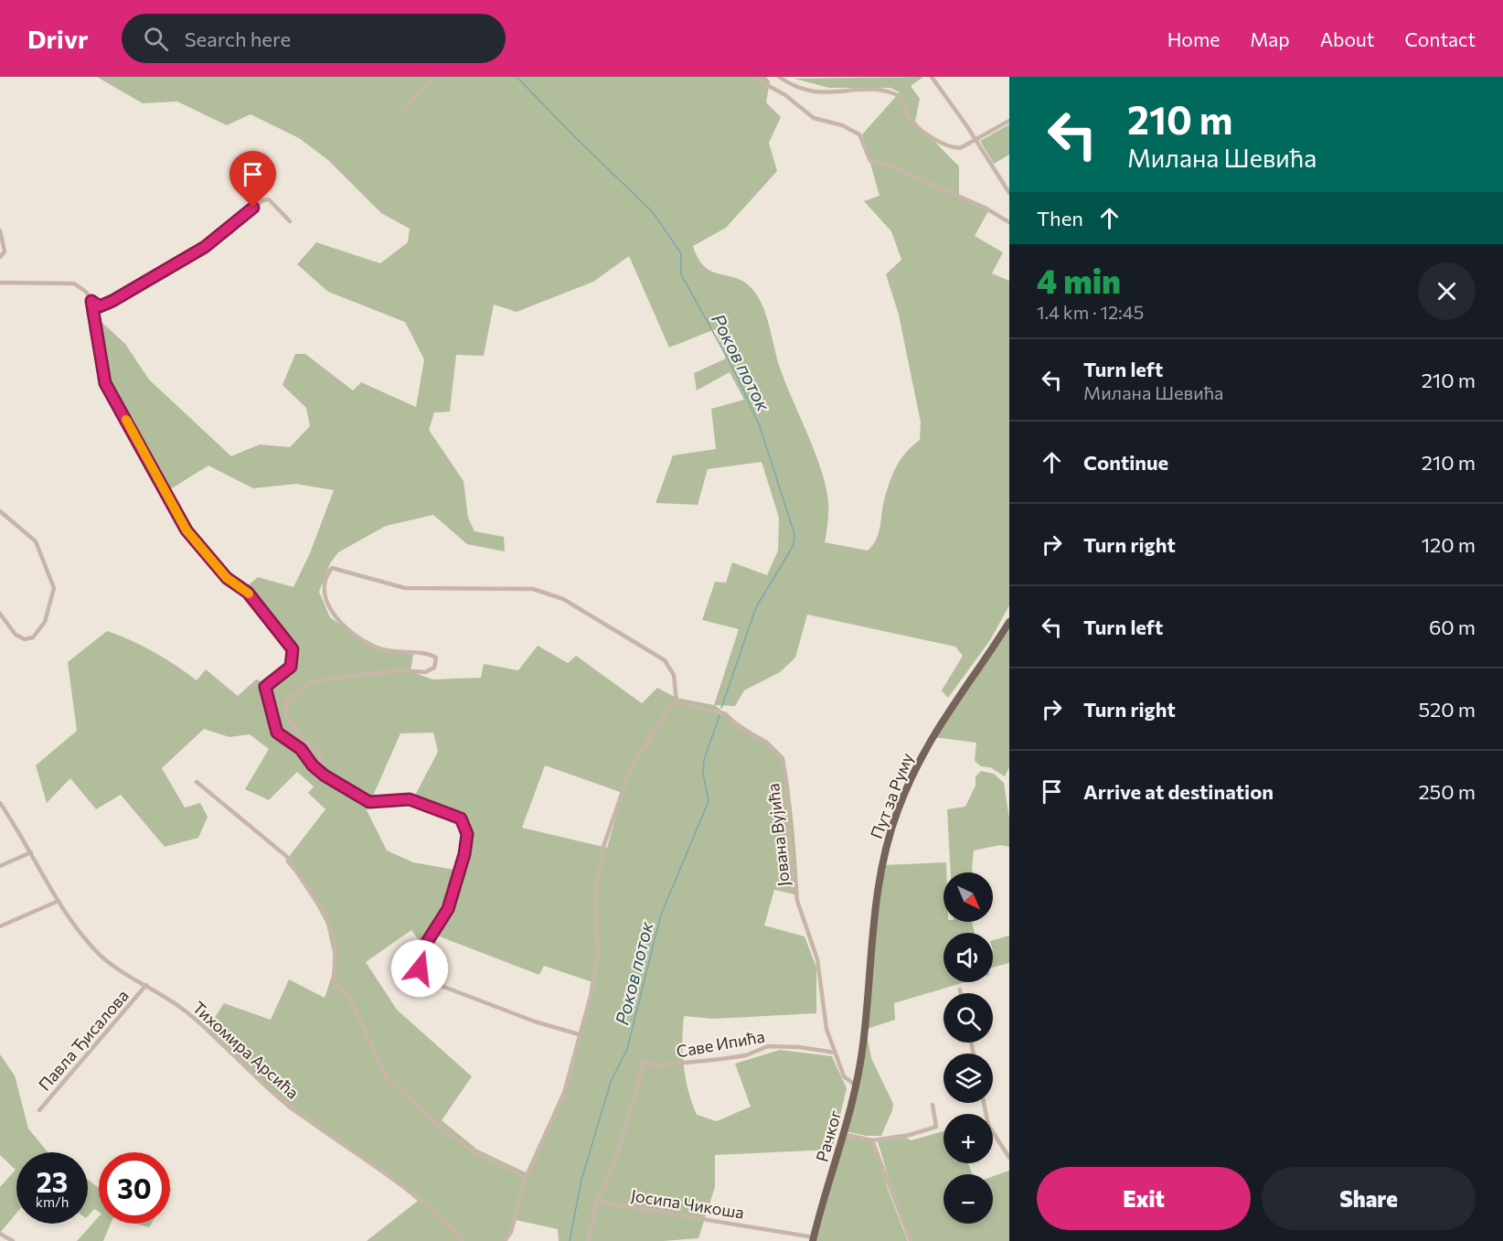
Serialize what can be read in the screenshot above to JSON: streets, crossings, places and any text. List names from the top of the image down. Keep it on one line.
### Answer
{"streets":{"main road":["Пут за Руму","Рачког"],"street":["Јована Вујића","Павла Ђисалова","Саве Ипића","Тихомира Арсића","Јосипа Чикоша"]},"crossings":[["Пут за Руму","Рачког"],["Јована Вујића","Саве Ипића"],["Јована Вујића","Рачког"],["Павла Ђисалова","Тихомира Арсића"],["Саве Ипића","Јосипа Чикоша"],["Рачког","Јосипа Чикоша"]],"water":["Роков поток"],"north":"bottom right","page":{"header":"Drivr","search":"Search here","nav":["Home","Map","About","Contact"],"turn":["210 m","Милана Шевића"],"then":"Then","heading":["4 min","1.4 km · 12:45"],"list":[{"name":"Turn left","note":"Милана Шевића","value":"210 m"},{"name":"Continue","value":"210 m"},{"name":"Turn right","value":"120 m"},{"name":"Turn left","value":"60 m"},{"name":"Turn right","value":"520 m"},{"name":"Arrive at destination","value":"250 m"}],"map_buttons":["+","−"],"speed":"23 km/h","limit":"30","buttons":["Exit","Share"]}}
